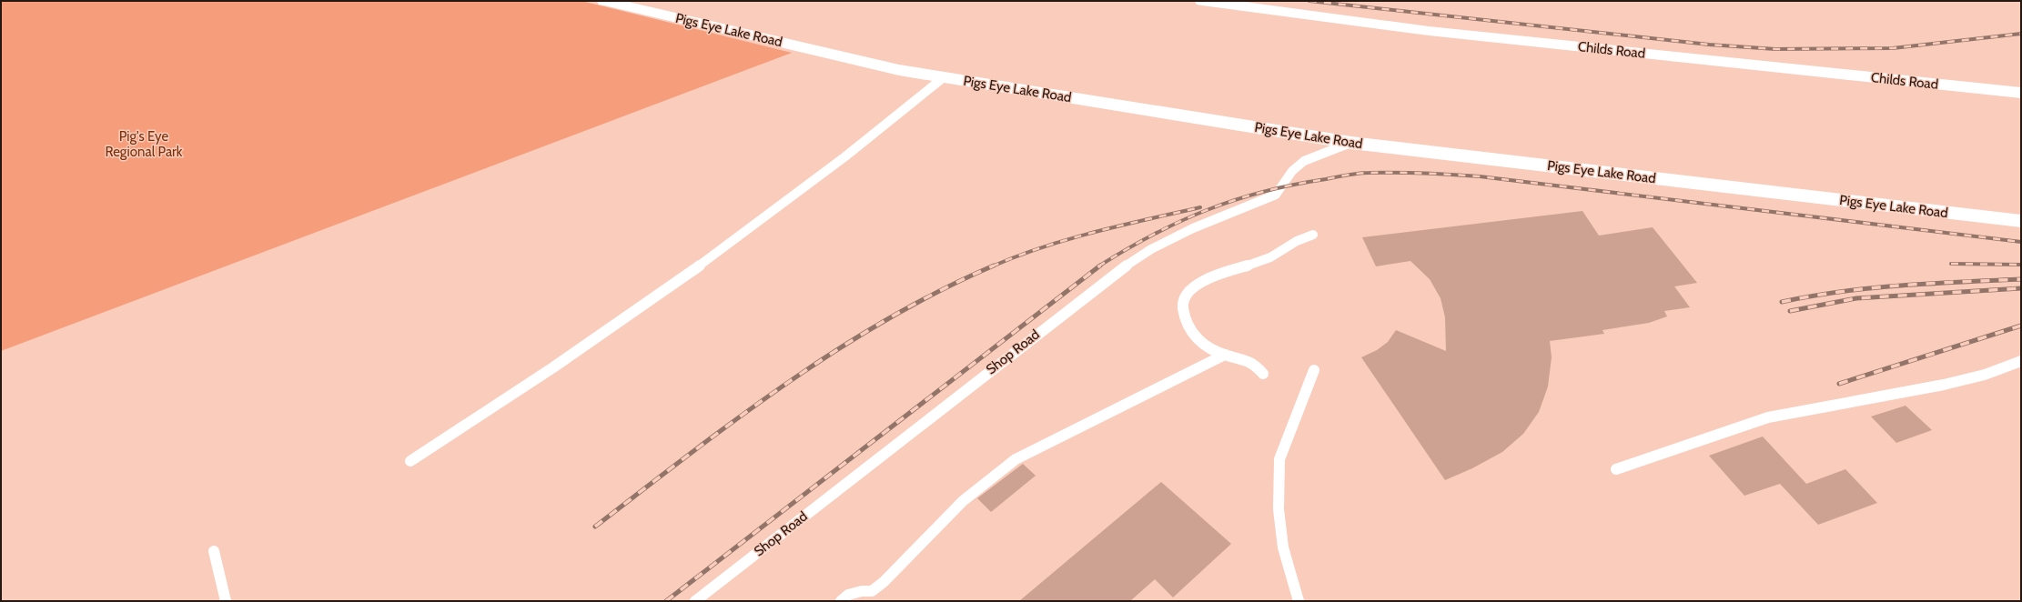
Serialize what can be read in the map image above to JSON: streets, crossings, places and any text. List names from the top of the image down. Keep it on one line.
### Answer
{"streets":{"street":["Pigs Eye Lake Road","Childs Road"],"lane":["Shop Road"]},"crossings":[["Pigs Eye Lake Road","Shop Road"]],"parks":["Pig's Eye Regional Park"]}
